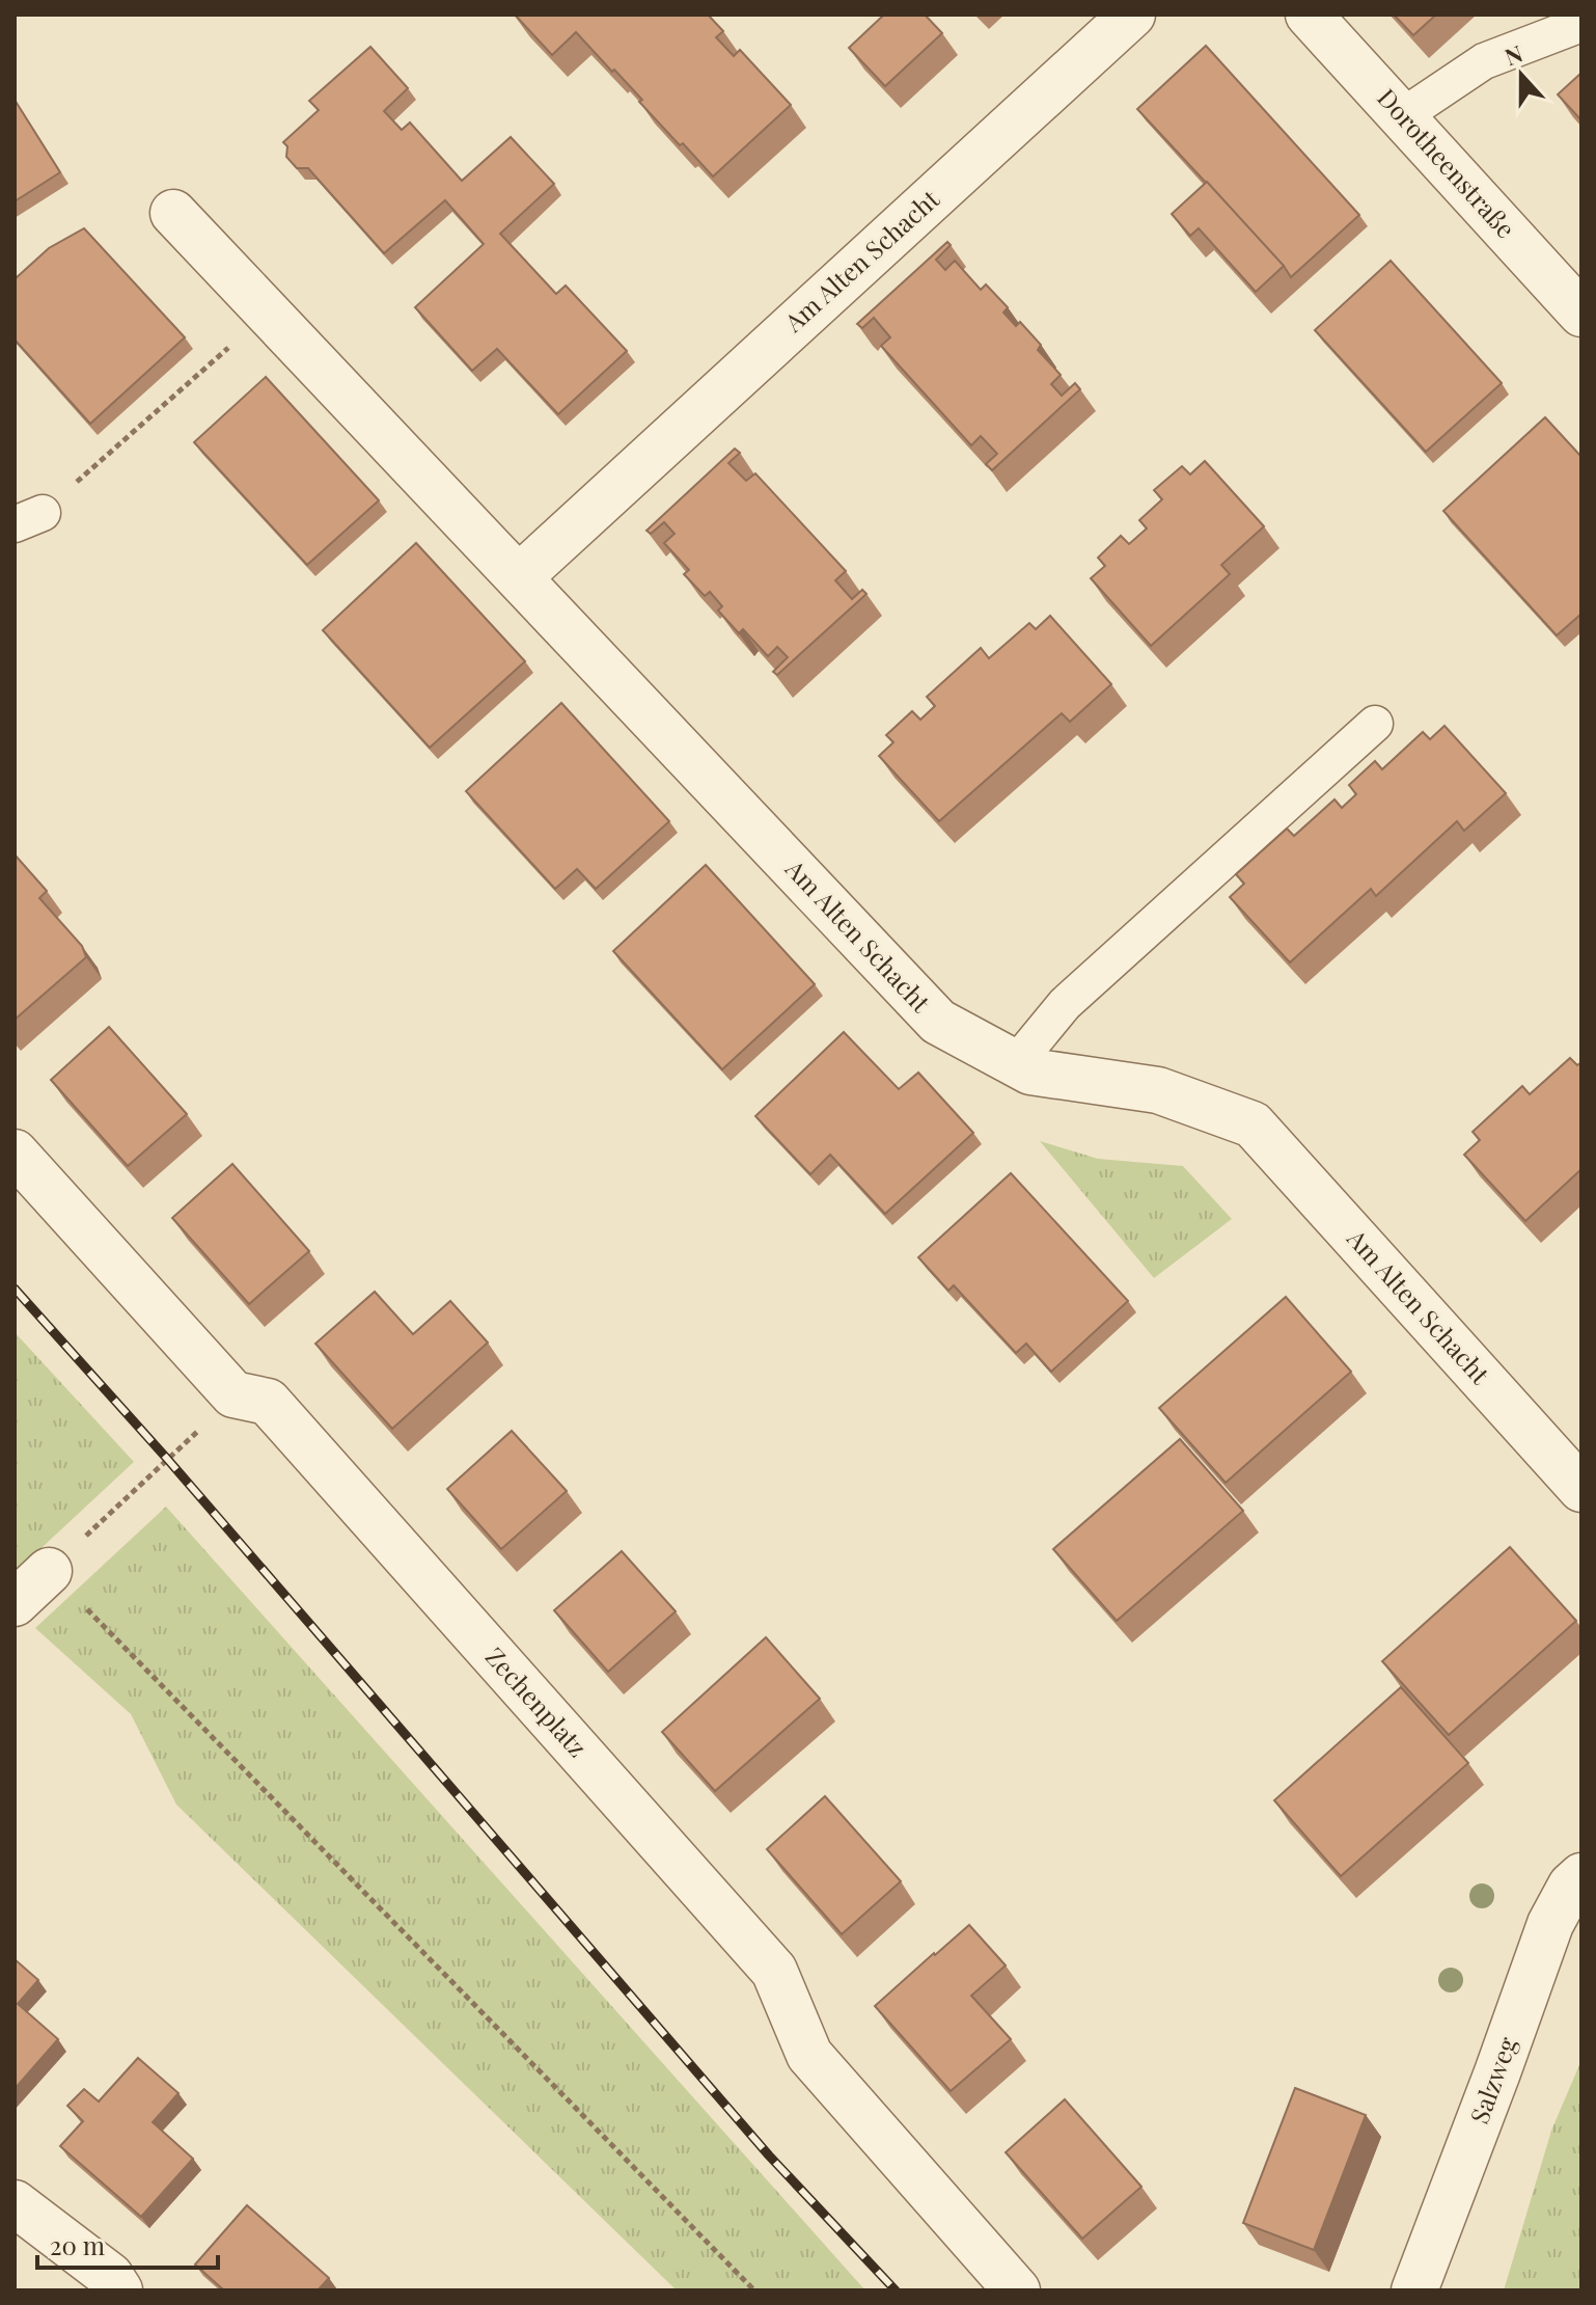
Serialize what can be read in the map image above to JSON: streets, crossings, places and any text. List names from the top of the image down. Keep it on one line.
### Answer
{"streets":{"street":["Dorotheenstraße","Am Alten Schacht","Zechenplatz","Salzweg"]},"scale_bar":"20 m","north":"top"}
